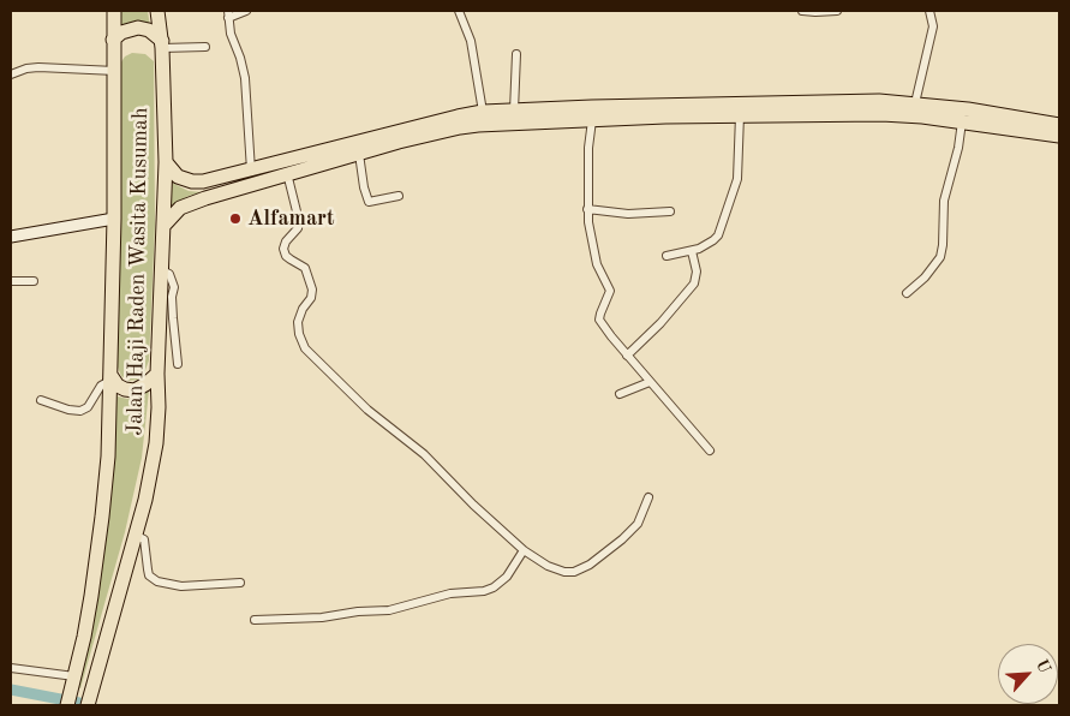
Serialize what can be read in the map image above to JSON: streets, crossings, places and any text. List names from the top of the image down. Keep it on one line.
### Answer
{"streets":{"highway":["Jalan Haji Raden Wasita Kusumah"]},"places":["Alfamart"],"north":"top right"}
